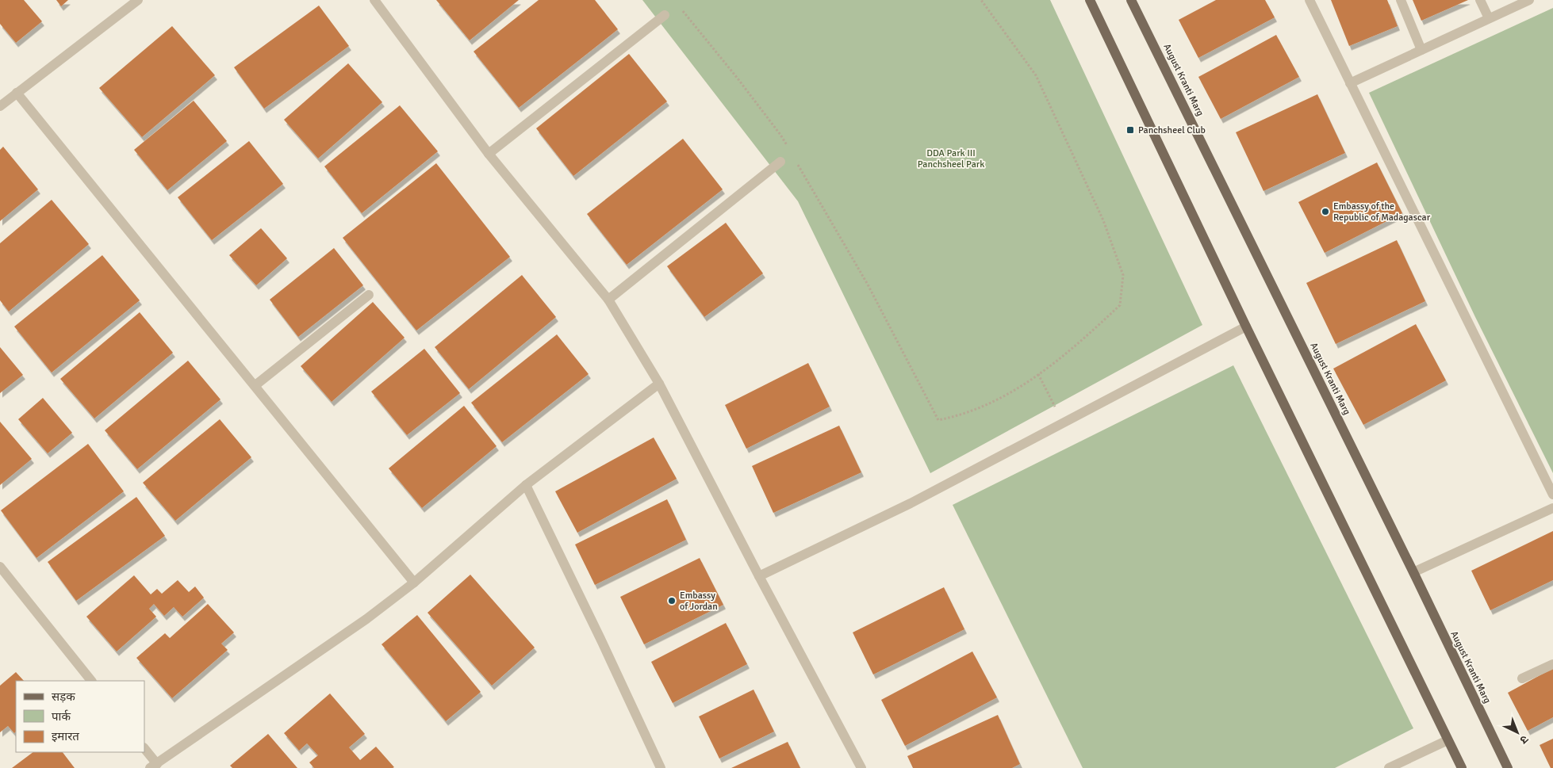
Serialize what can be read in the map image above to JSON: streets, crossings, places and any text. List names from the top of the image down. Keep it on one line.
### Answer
{"streets":{"main road":["August Kranti Marg"]},"parks":["DDA Park III Panchsheel Park"],"places":{"transit":["Panchsheel Club"],"other":["Embassy of the Republic of Madagascar","Embassy of Jordan"]},"legend":["सड़क","पार्क","इमारत"],"north":"bottom right"}
